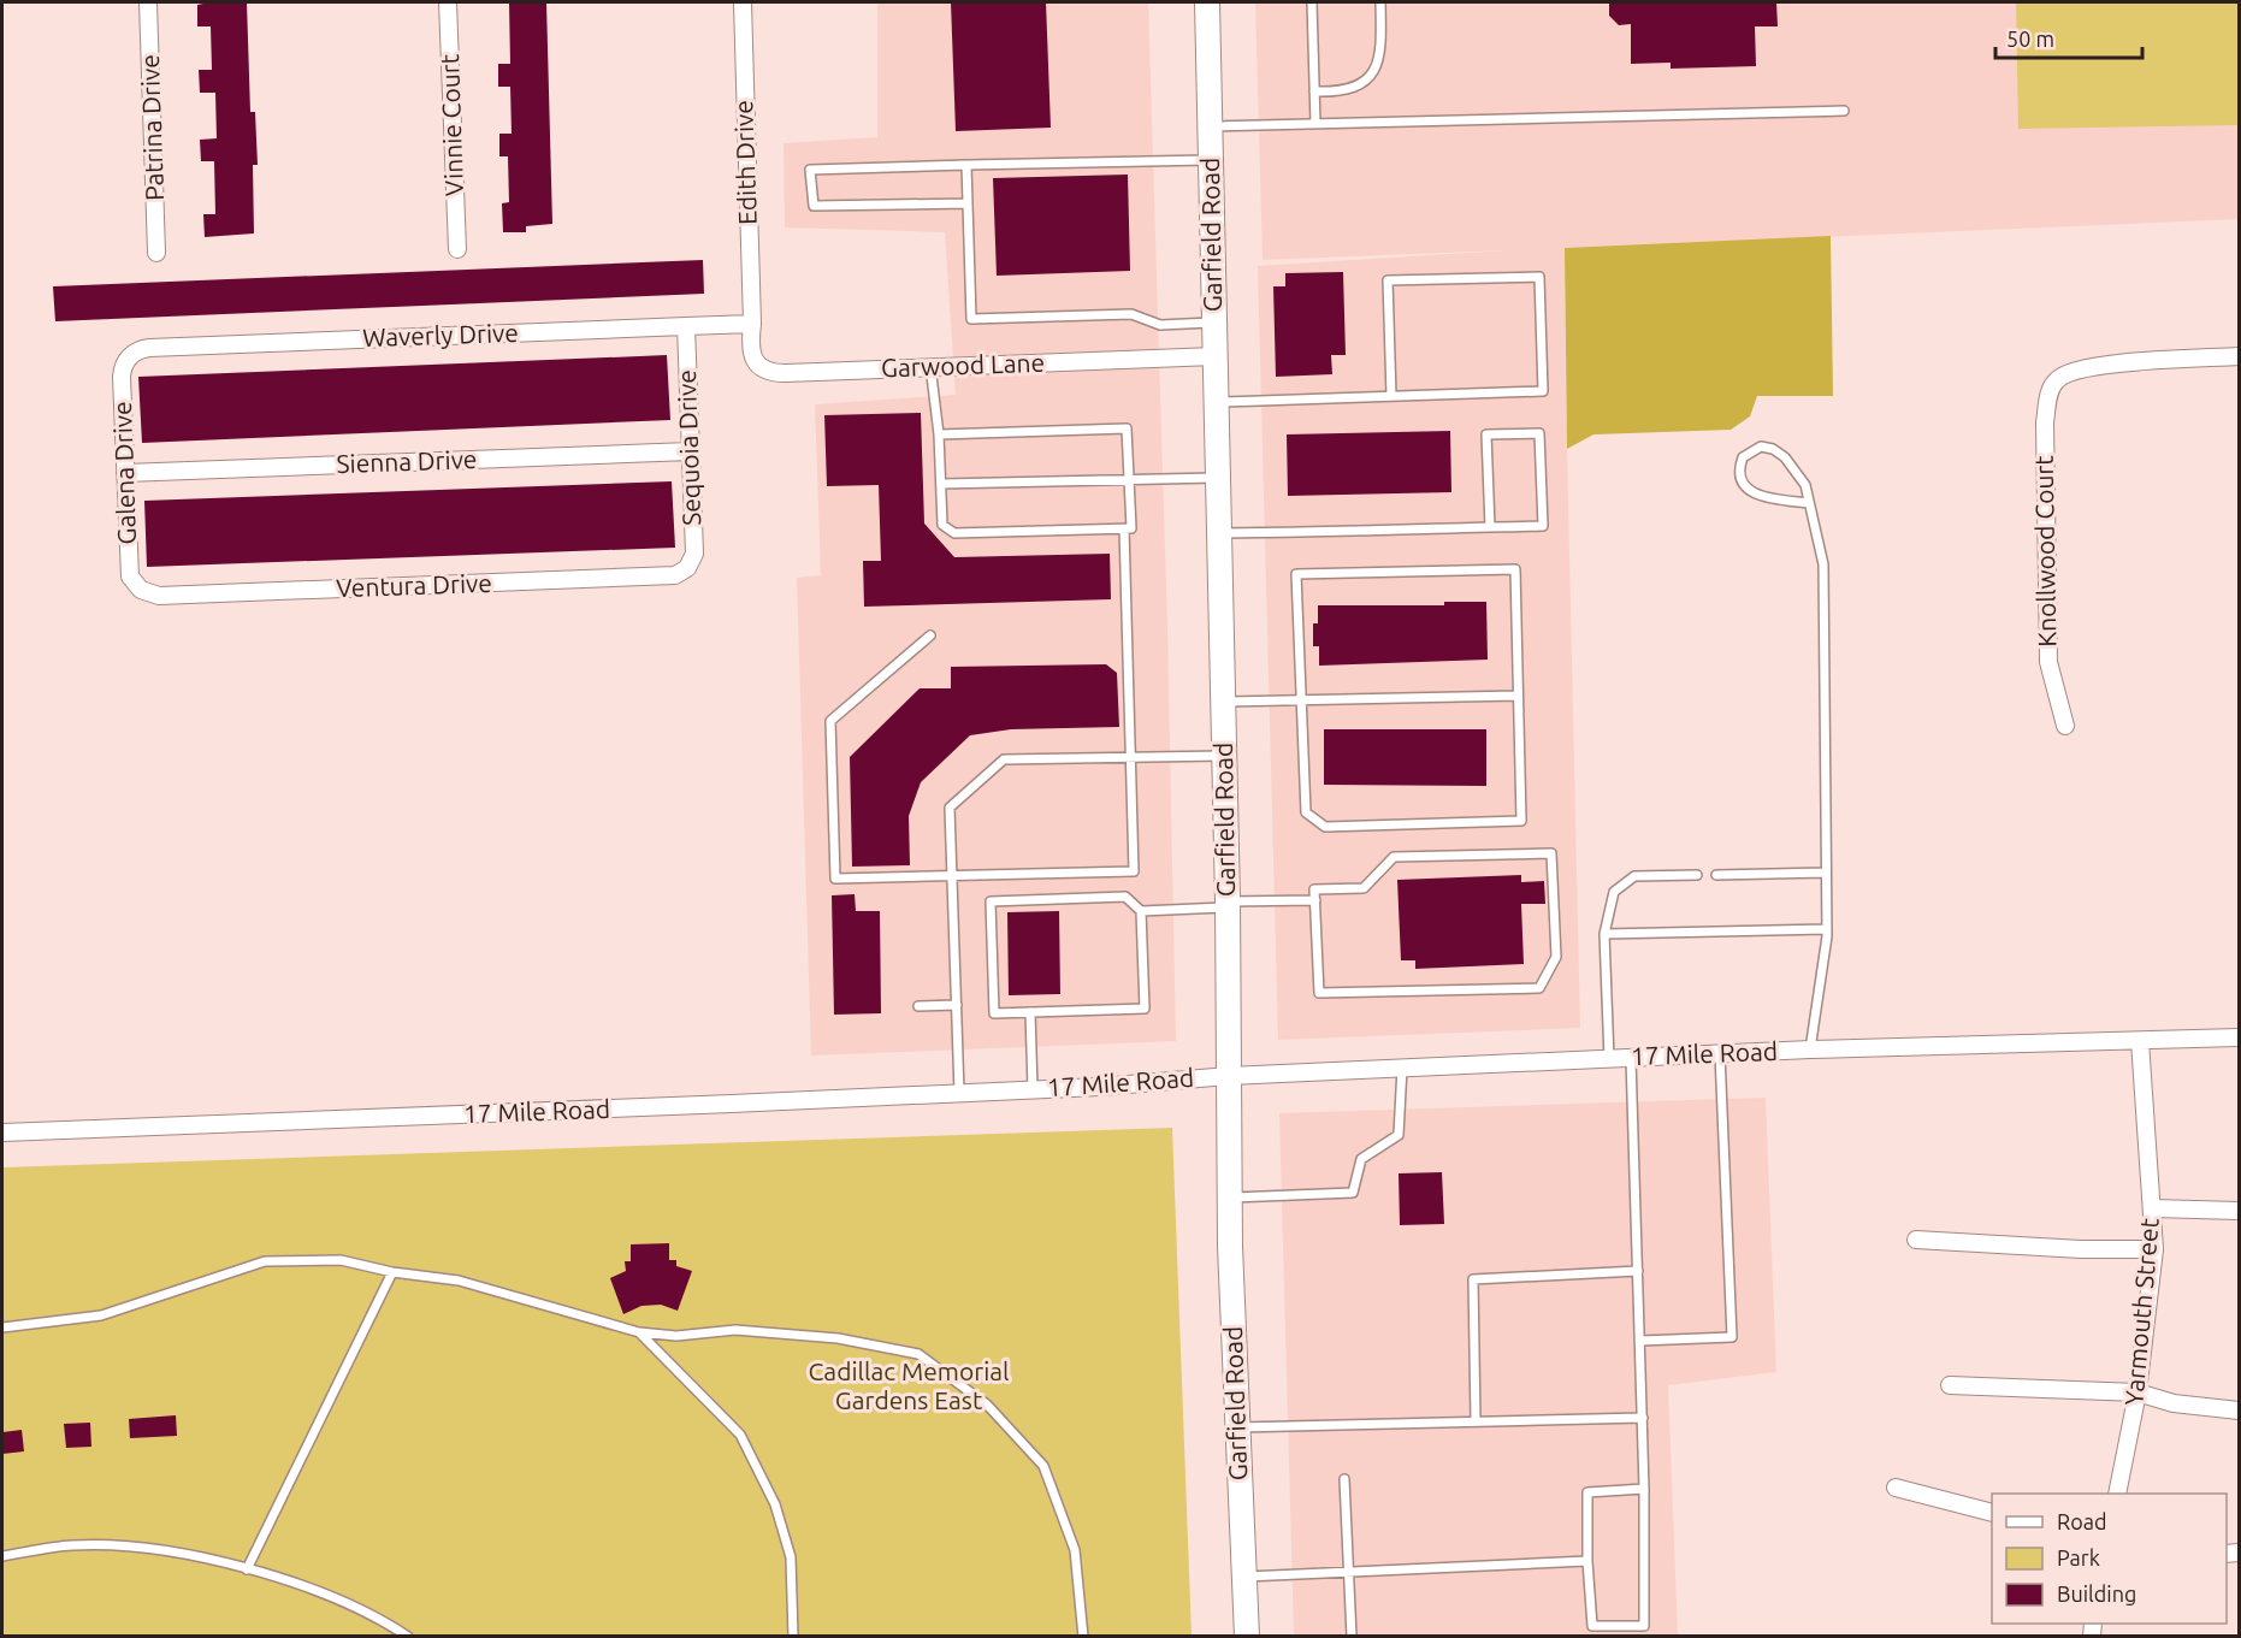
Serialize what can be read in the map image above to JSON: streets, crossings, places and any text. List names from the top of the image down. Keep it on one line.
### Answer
{"streets":{"main road":["Garfield Road"],"street":["Vinnie Court","Patrina Drive","Edith Drive","Waverly Drive","Garwood Lane","Sequoia Drive","Sienna Drive","Galena Drive","Knollwood Court","Ventura Drive","17 Mile Road","Yarmouth Street"]},"crossings":[["Edith Drive","Waverly Drive"],["Edith Drive","Garwood Lane"],["Garfield Road","Garwood Lane"],["Garfield Road","17 Mile Road"],["Waverly Drive","Garwood Lane"],["Waverly Drive","Sequoia Drive"],["Waverly Drive","Galena Drive"],["Sequoia Drive","Sienna Drive"],["Sequoia Drive","Ventura Drive"],["Sienna Drive","Galena Drive"],["Galena Drive","Ventura Drive"],["17 Mile Road","Yarmouth Street"]],"parks":["Cadillac Memorial Gardens East"],"legend":["Road","Park","Building"],"scale_bar":"50 m"}
